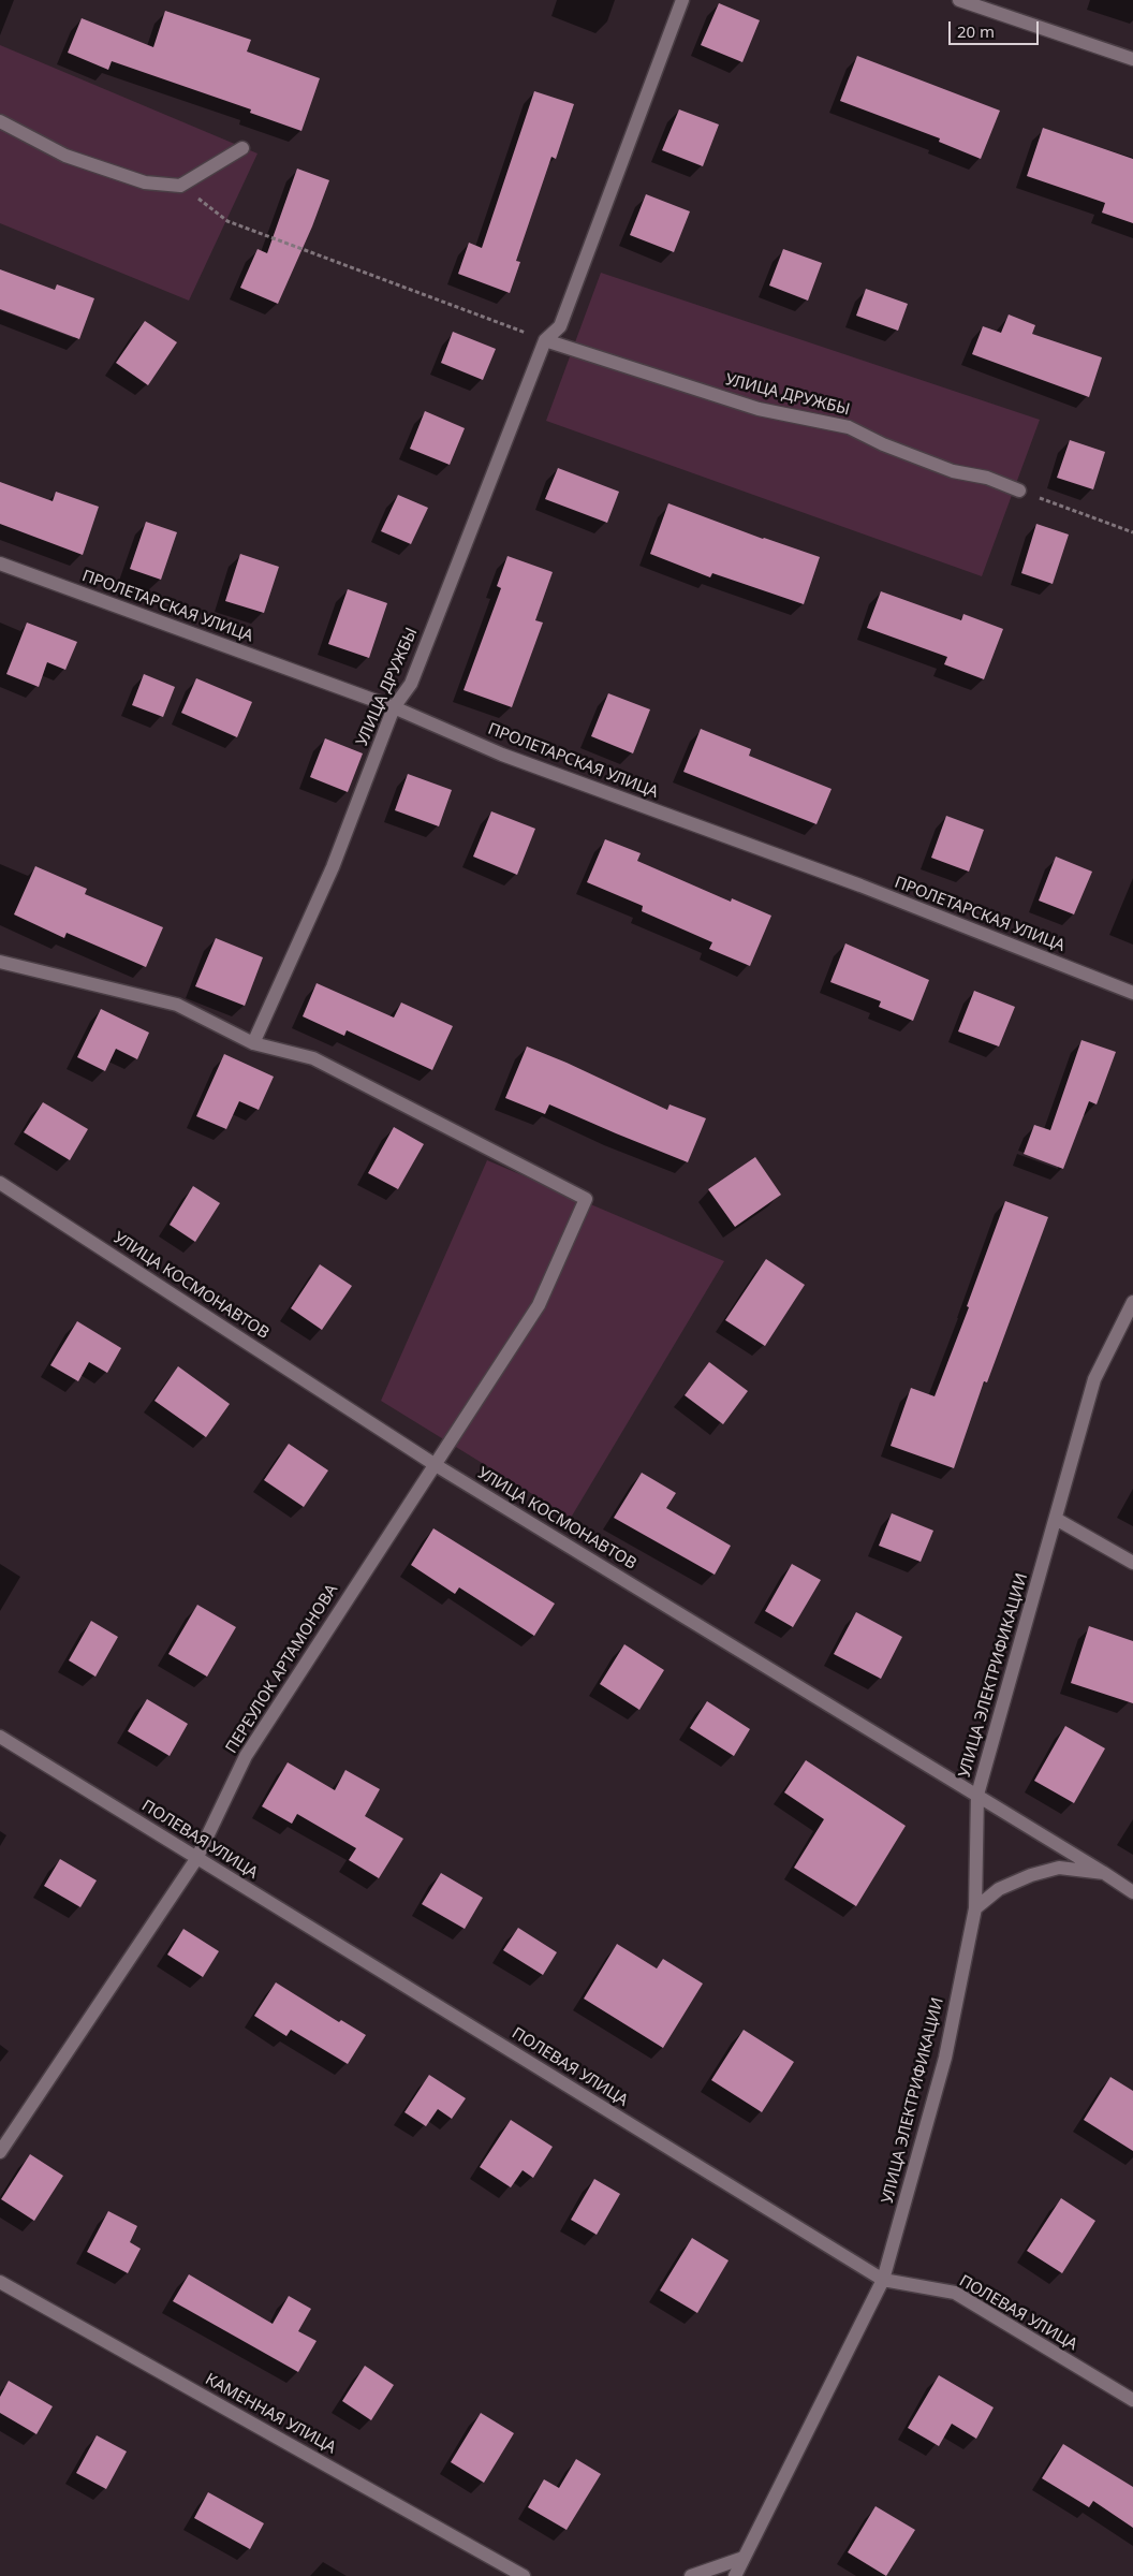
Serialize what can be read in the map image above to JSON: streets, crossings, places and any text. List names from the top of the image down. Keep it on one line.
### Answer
{"streets":{"street":["УЛИЦА ДРУЖБЫ","ПРОЛЕТАРСКАЯ УЛИЦА","УЛИЦА КОСМОНАВТОВ","ПЕРЕУЛОК АРТАМОНОВА","УЛИЦА ЭЛЕКТРИФИКАЦИИ","ПОЛЕВАЯ УЛИЦА","КАМЕННАЯ УЛИЦА"]},"crossings":[["УЛИЦА ДРУЖБЫ","ПРОЛЕТАРСКАЯ УЛИЦА"],["УЛИЦА ДРУЖБЫ","ПЕРЕУЛОК АРТАМОНОВА"],["УЛИЦА КОСМОНАВТОВ","ПЕРЕУЛОК АРТАМОНОВА"],["УЛИЦА КОСМОНАВТОВ","УЛИЦА ЭЛЕКТРИФИКАЦИИ"],["ПЕРЕУЛОК АРТАМОНОВА","ПОЛЕВАЯ УЛИЦА"],["УЛИЦА ЭЛЕКТРИФИКАЦИИ","ПОЛЕВАЯ УЛИЦА"]],"scale_bar":"20 m"}
